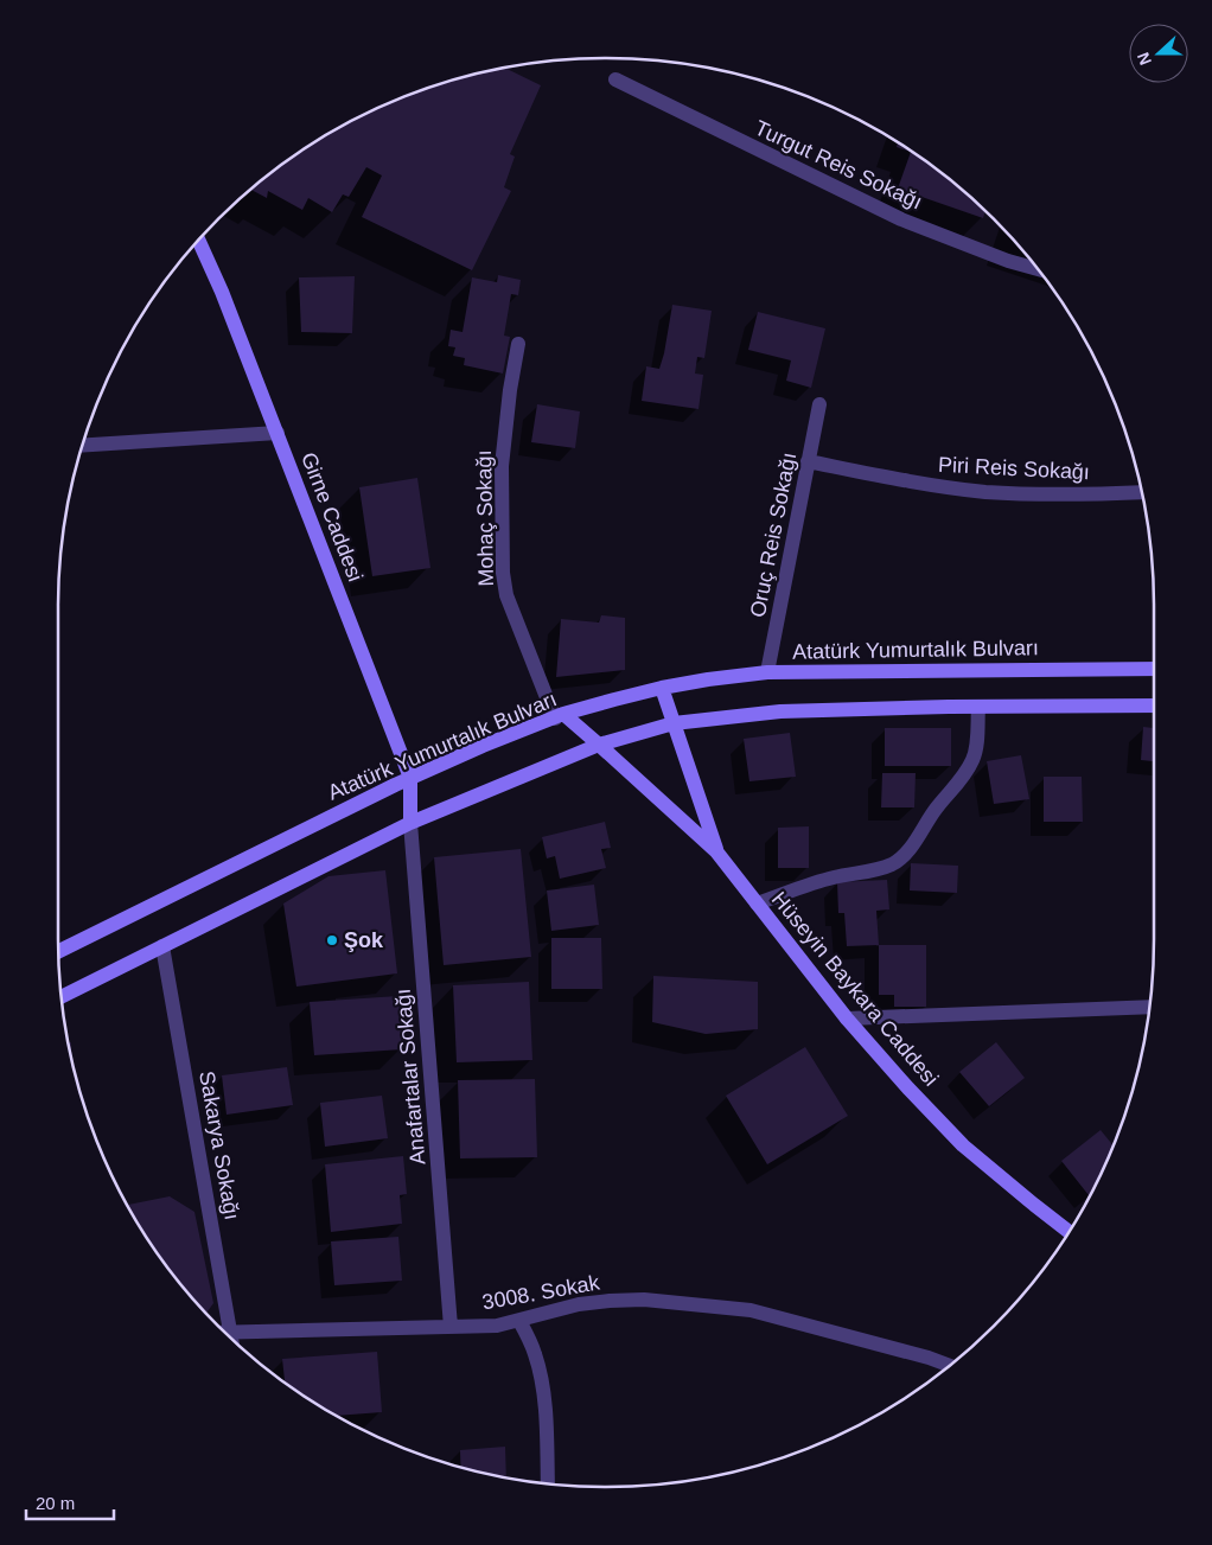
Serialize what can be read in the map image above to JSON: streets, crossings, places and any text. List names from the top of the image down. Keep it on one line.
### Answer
{"streets":{"street":["Turgut Reis Sokağı","Piri Reis Sokağı","Girne Caddesi","Mohaç Sokağı","Oruç Reis Sokağı","Atatürk Yumurtalık Bulvarı","Hüseyin Baykara Caddesi","Anafartalar Sokağı","Sakarya Sokağı","3008. Sokak"]},"crossings":[["Piri Reis Sokağı","Oruç Reis Sokağı"],["Girne Caddesi","Atatürk Yumurtalık Bulvarı"],["Girne Caddesi","Anafartalar Sokağı"],["Mohaç Sokağı","Atatürk Yumurtalık Bulvarı"],["Mohaç Sokağı","Hüseyin Baykara Caddesi"],["Oruç Reis Sokağı","Atatürk Yumurtalık Bulvarı"],["Atatürk Yumurtalık Bulvarı","Hüseyin Baykara Caddesi"],["Anafartalar Sokağı","3008. Sokak"],["Sakarya Sokağı","3008. Sokak"]],"places":["Şok"],"scale_bar":"20 m","north":"left"}
